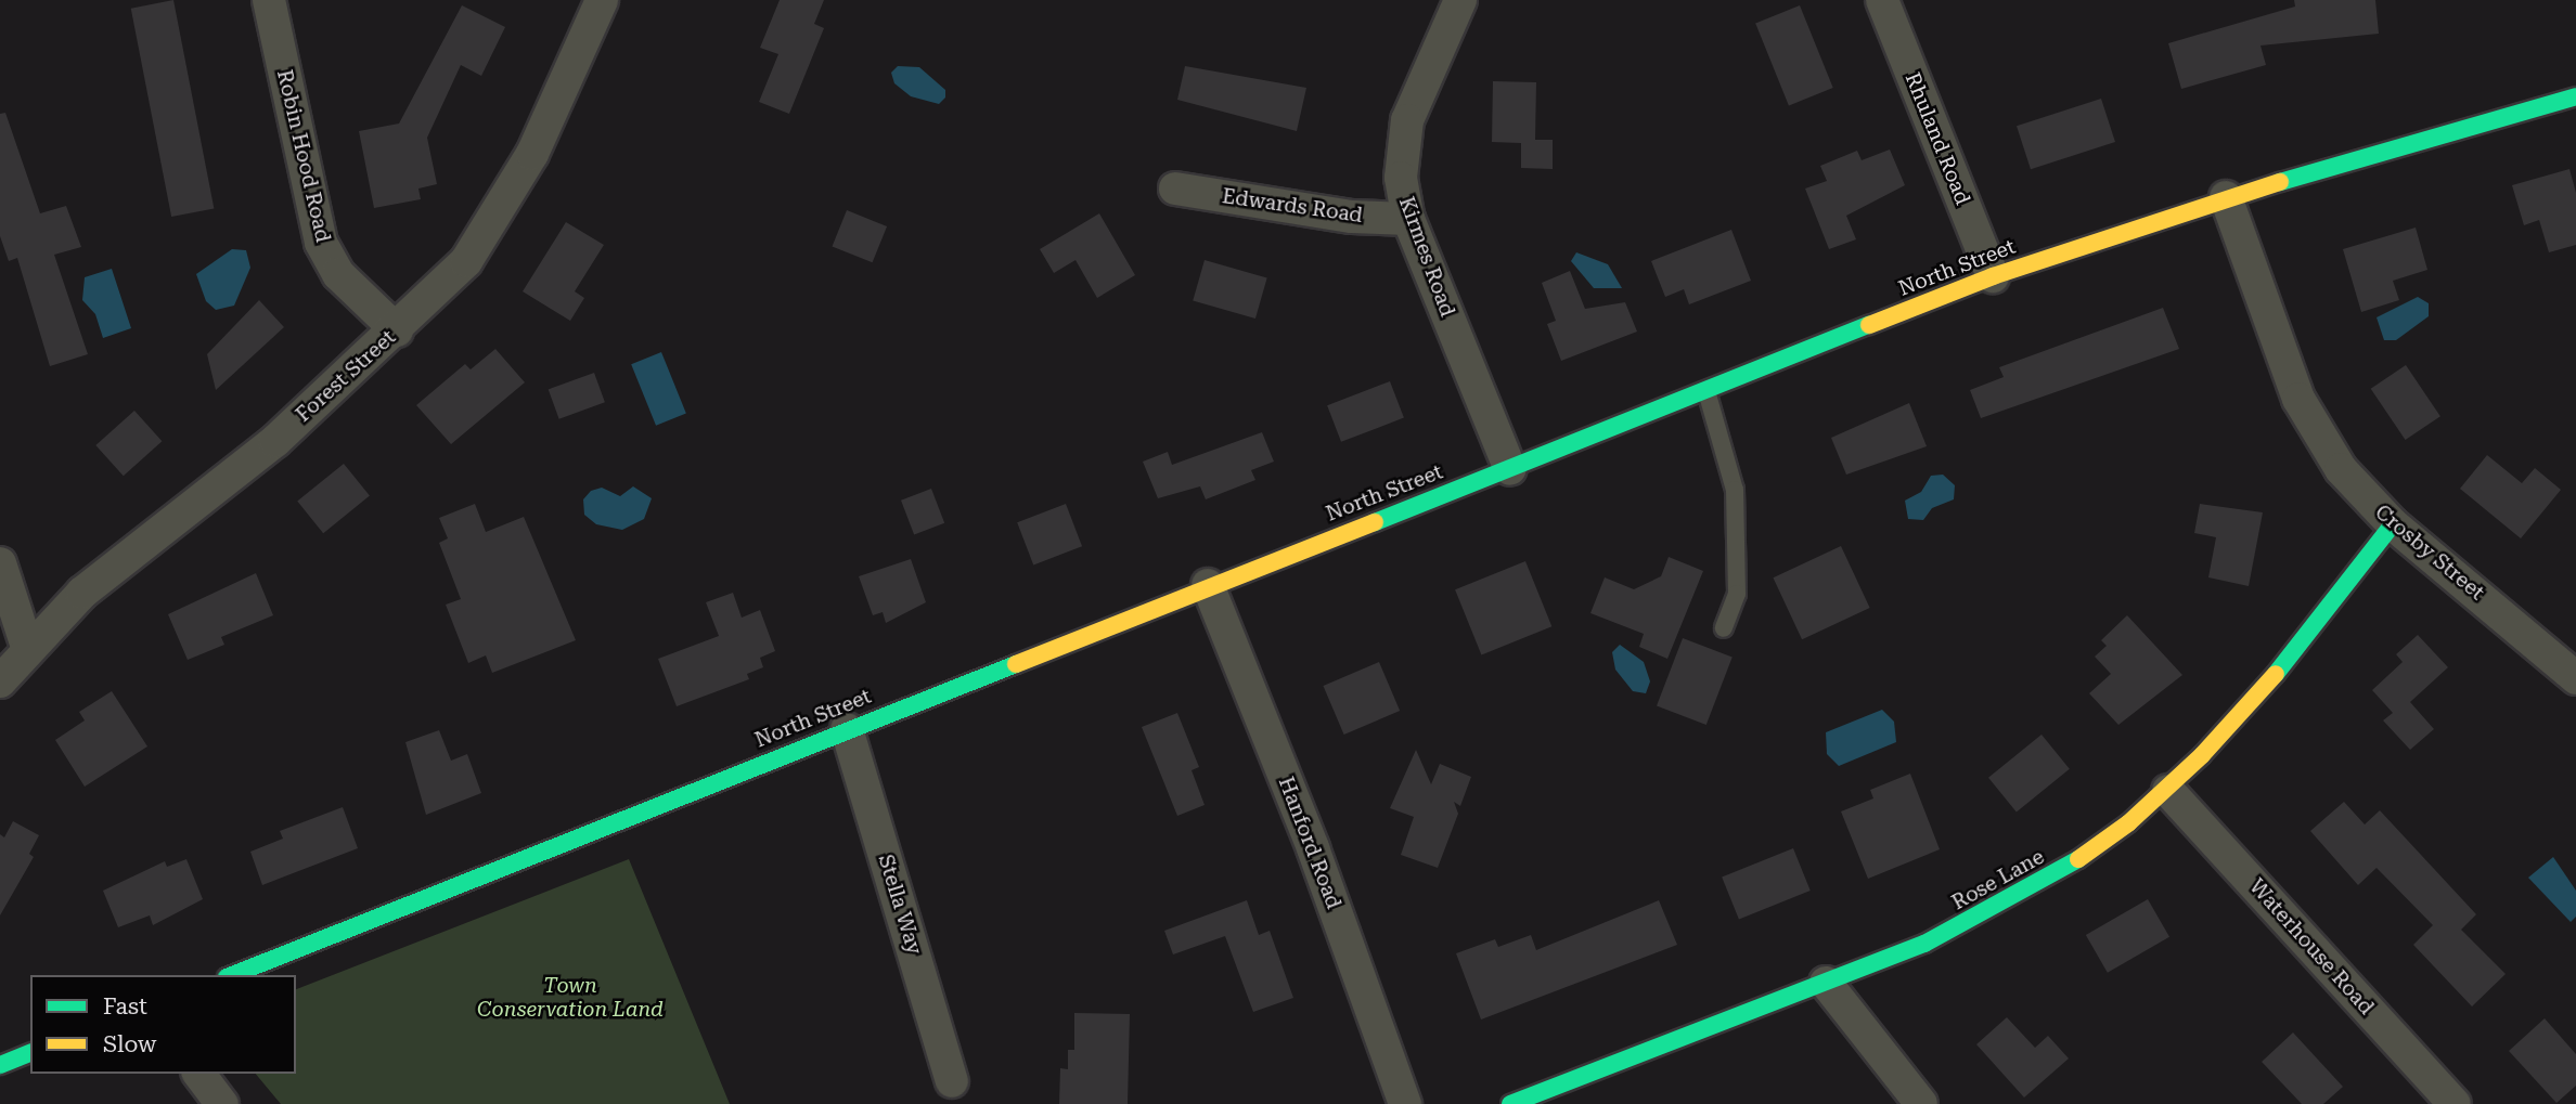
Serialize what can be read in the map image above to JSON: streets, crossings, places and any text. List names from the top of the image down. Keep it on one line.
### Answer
{"streets":{"street":["Rhuland Road","Robin Hood Road","Edwards Road","Kirmes Road","North Street","Forest Street","Crosby Street","Hanford Road","Rose Lane","Stella Way","Waterhouse Road"]},"crossings":[["Rhuland Road","North Street"],["Robin Hood Road","Forest Street"],["Edwards Road","Kirmes Road"],["Kirmes Road","North Street"],["North Street","Crosby Street"],["North Street","Hanford Road"],["North Street","Stella Way"],["Crosby Street","Rose Lane"],["Rose Lane","Waterhouse Road"]],"parks":["Town Conservation Land"],"legend":["Fast","Slow"]}
